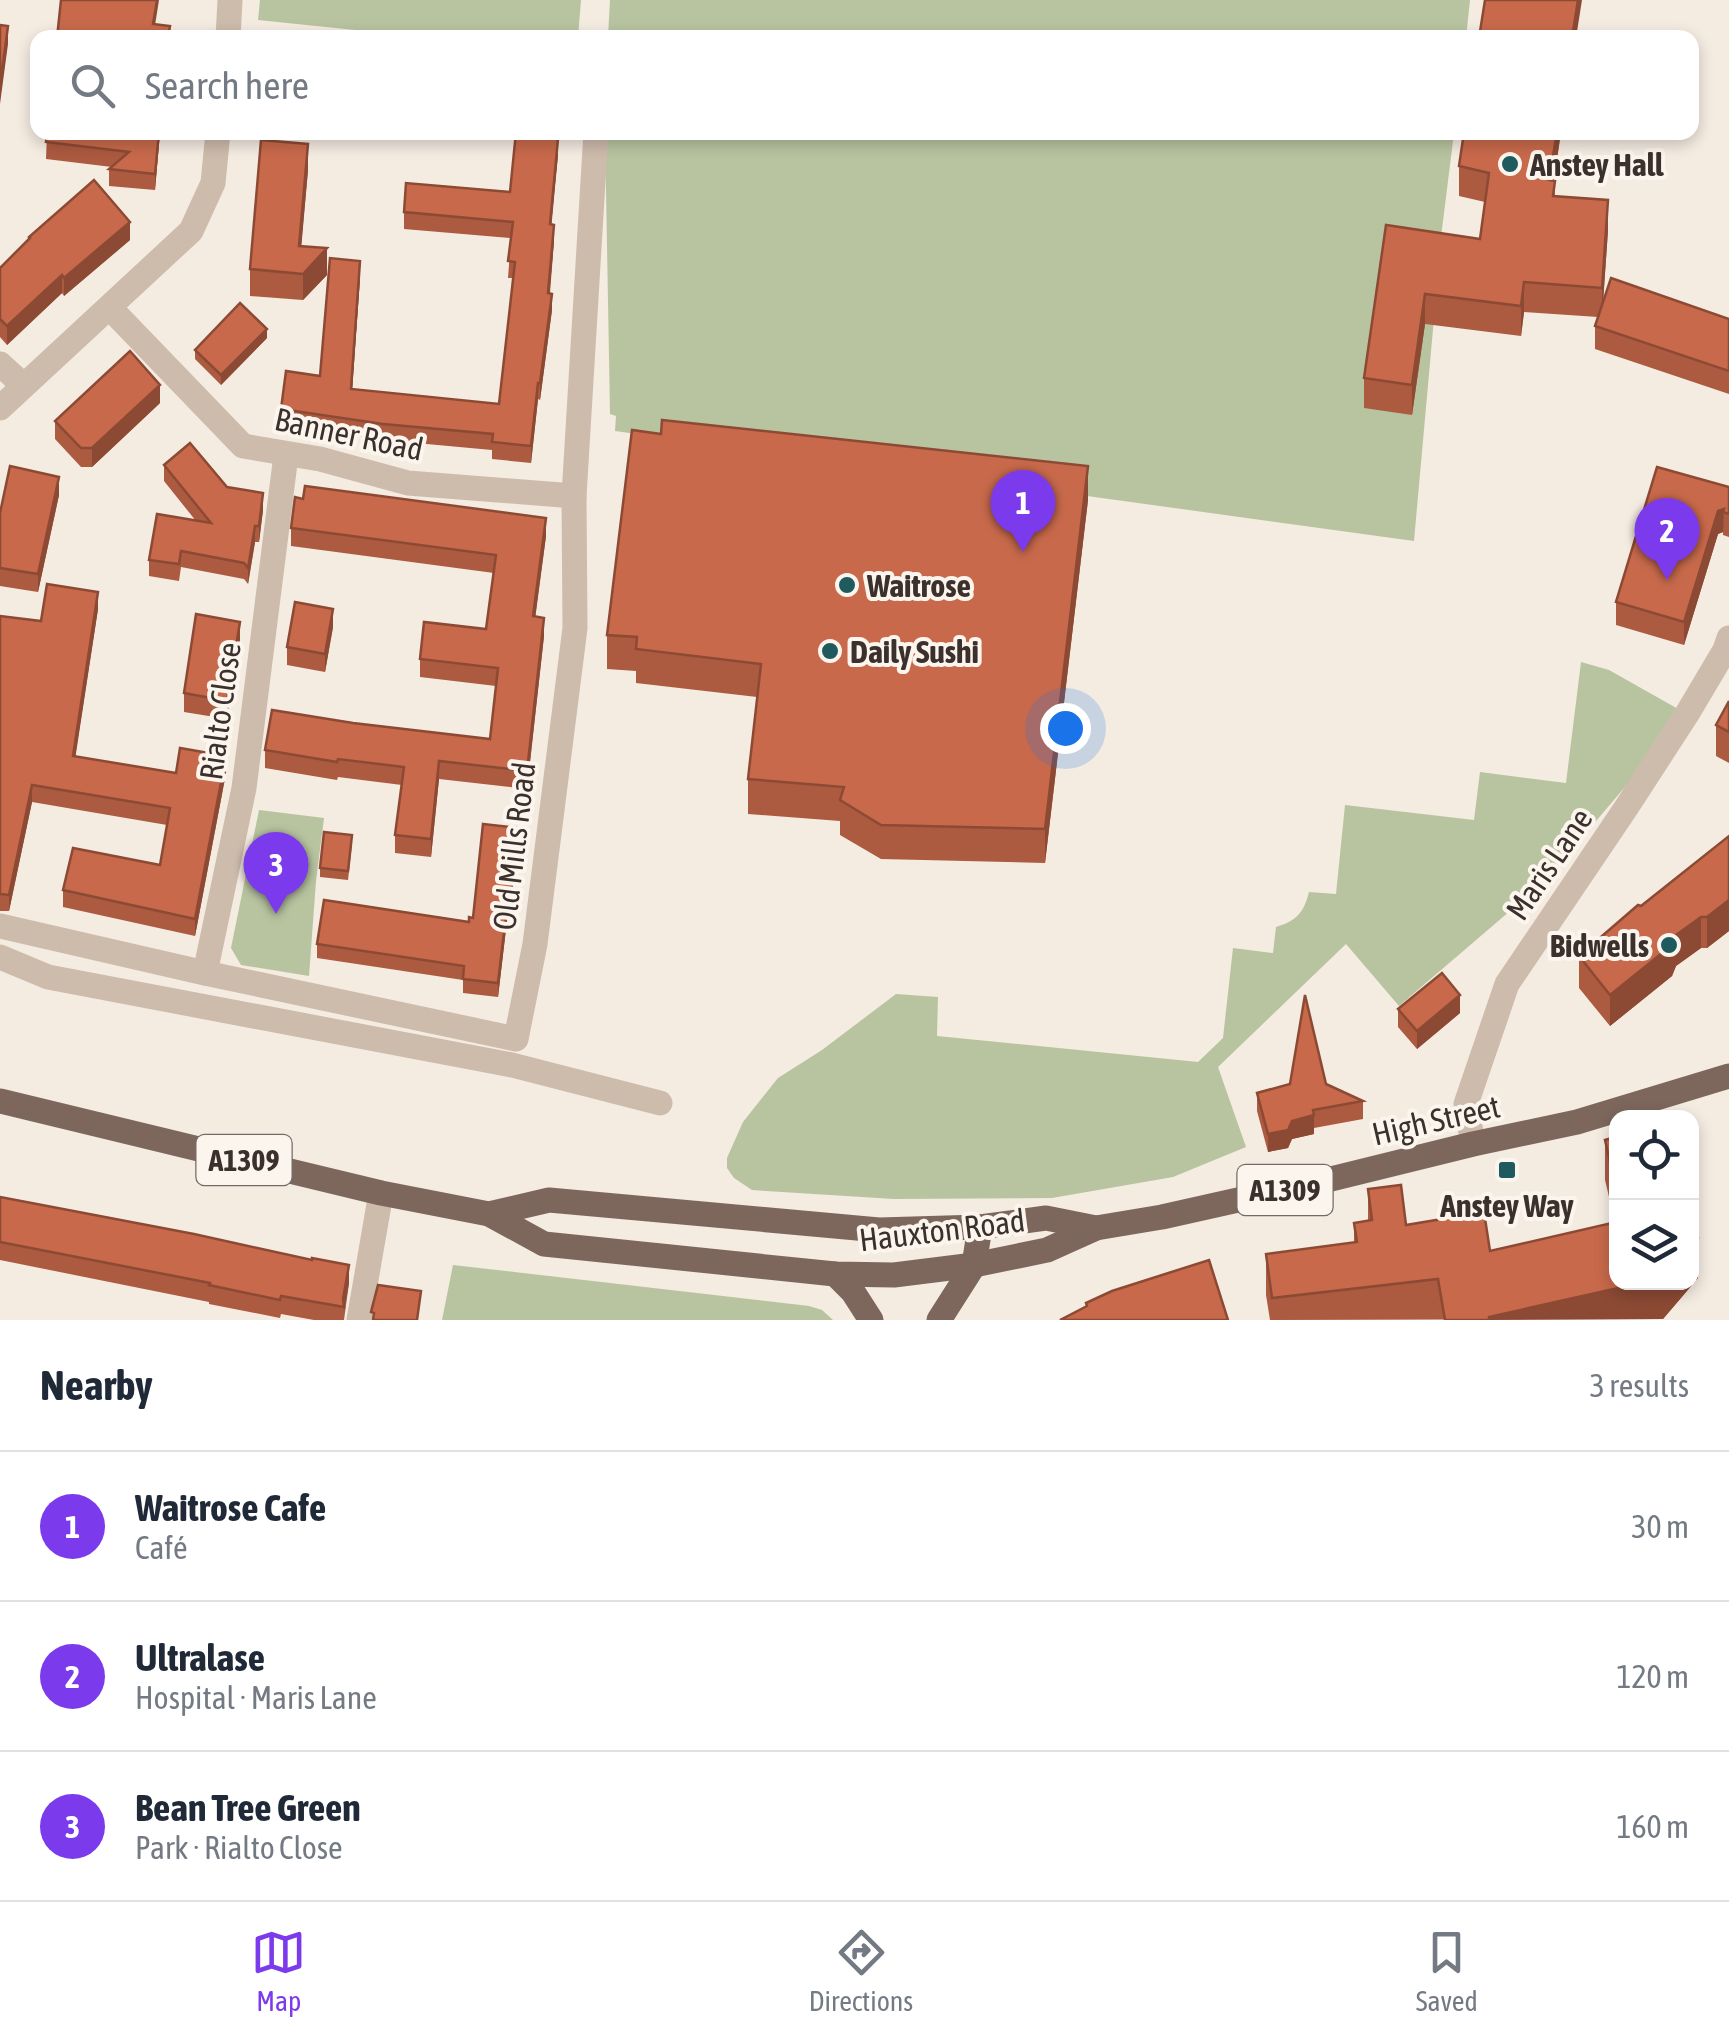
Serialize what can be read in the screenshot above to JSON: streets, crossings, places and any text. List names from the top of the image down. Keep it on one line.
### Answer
{"streets":{"main road":["High Street","A1309","Hauxton Road"],"street":["Banner Road","Rialto Close","Old Mills Road","Maris Lane"]},"crossings":[["Banner Road","Rialto Close"],["Banner Road","Old Mills Road"],["Rialto Close","Old Mills Road"],["Maris Lane","High Street"],["High Street","Hauxton Road"]],"places":{"other":["Anstey Hall","Waitrose","Daily Sushi","Bidwells"],"transit":["Anstey Way"]},"page":{"search":"Search here","pins":["1","2","3"],"heading":["Nearby","3 results"],"list":[{"mark":"1","name":"Waitrose Cafe","note":"Café","value":"30 m"},{"mark":"2","name":"Ultralase","note":"Hospital · Maris Lane","value":"120 m"},{"mark":"3","name":"Bean Tree Green","note":"Park · Rialto Close","value":"160 m"}],"nav":["Map","Directions","Saved"]}}
